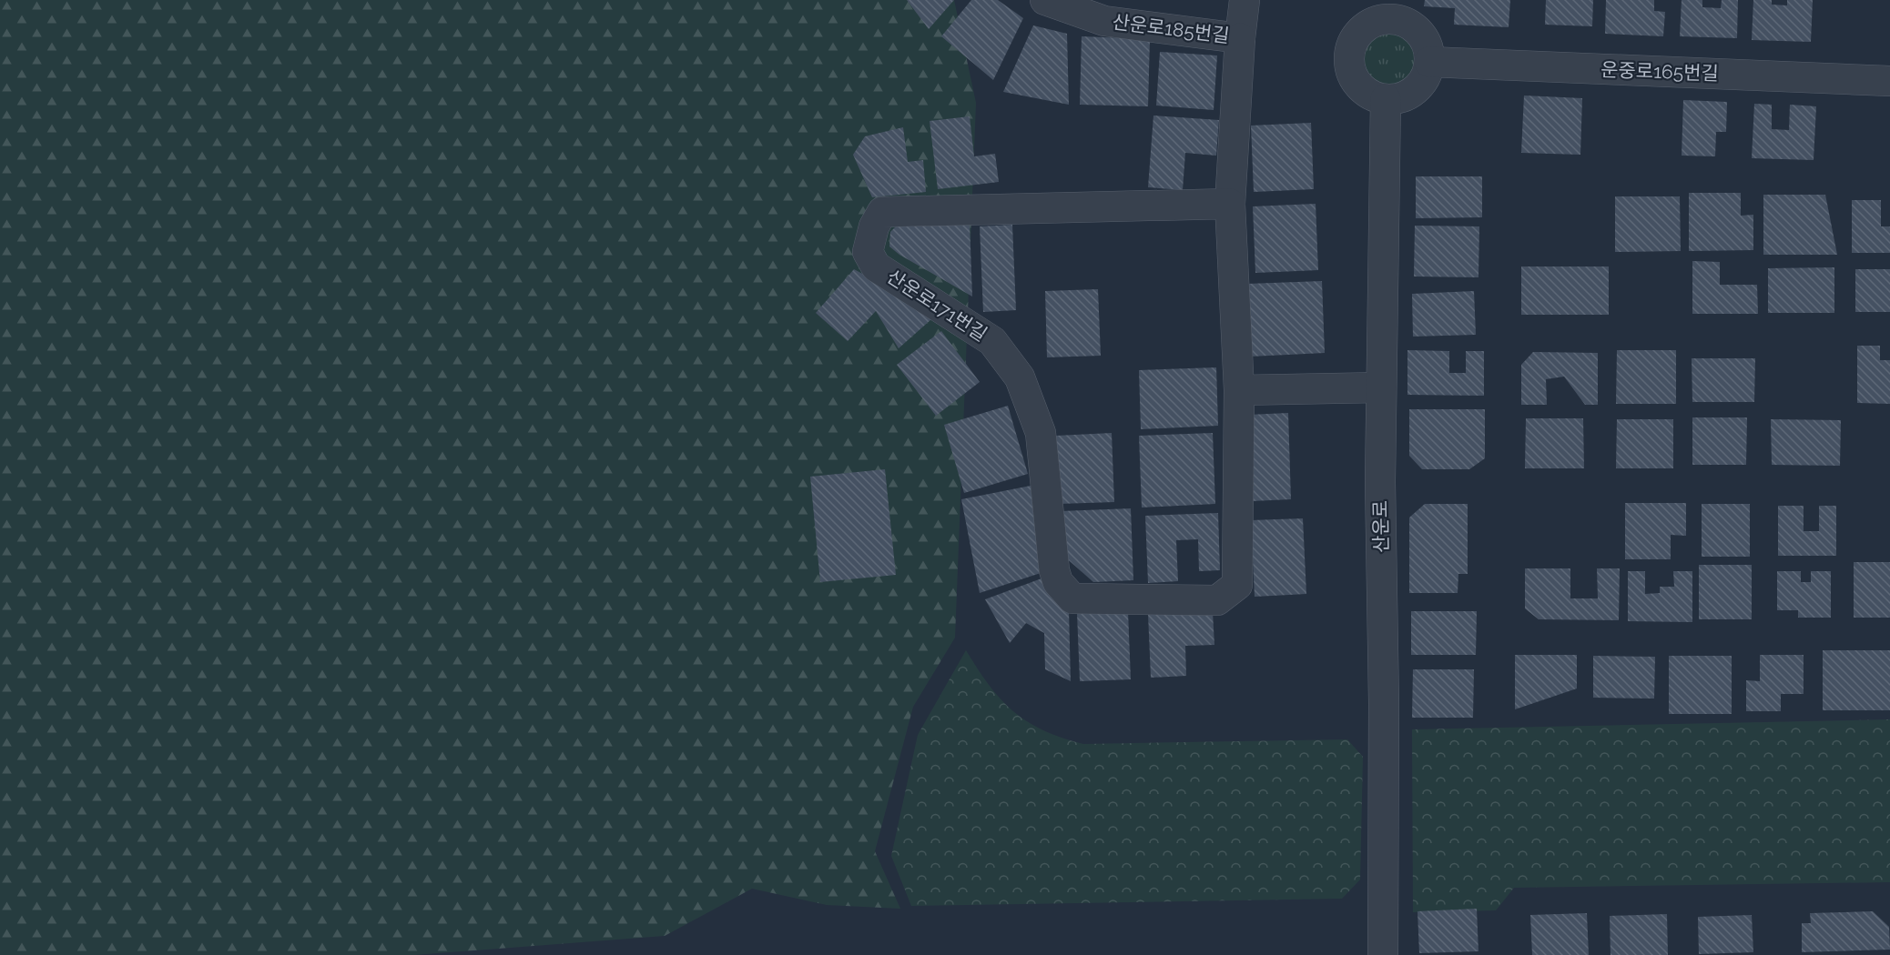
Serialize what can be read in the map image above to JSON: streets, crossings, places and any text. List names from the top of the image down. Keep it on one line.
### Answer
{"streets":{"street":["산운로185번길","운중로165번길","산운로171번길","산운로"]},"crossings":[["산운로185번길","산운로171번길"],["운중로165번길","산운로"]]}
